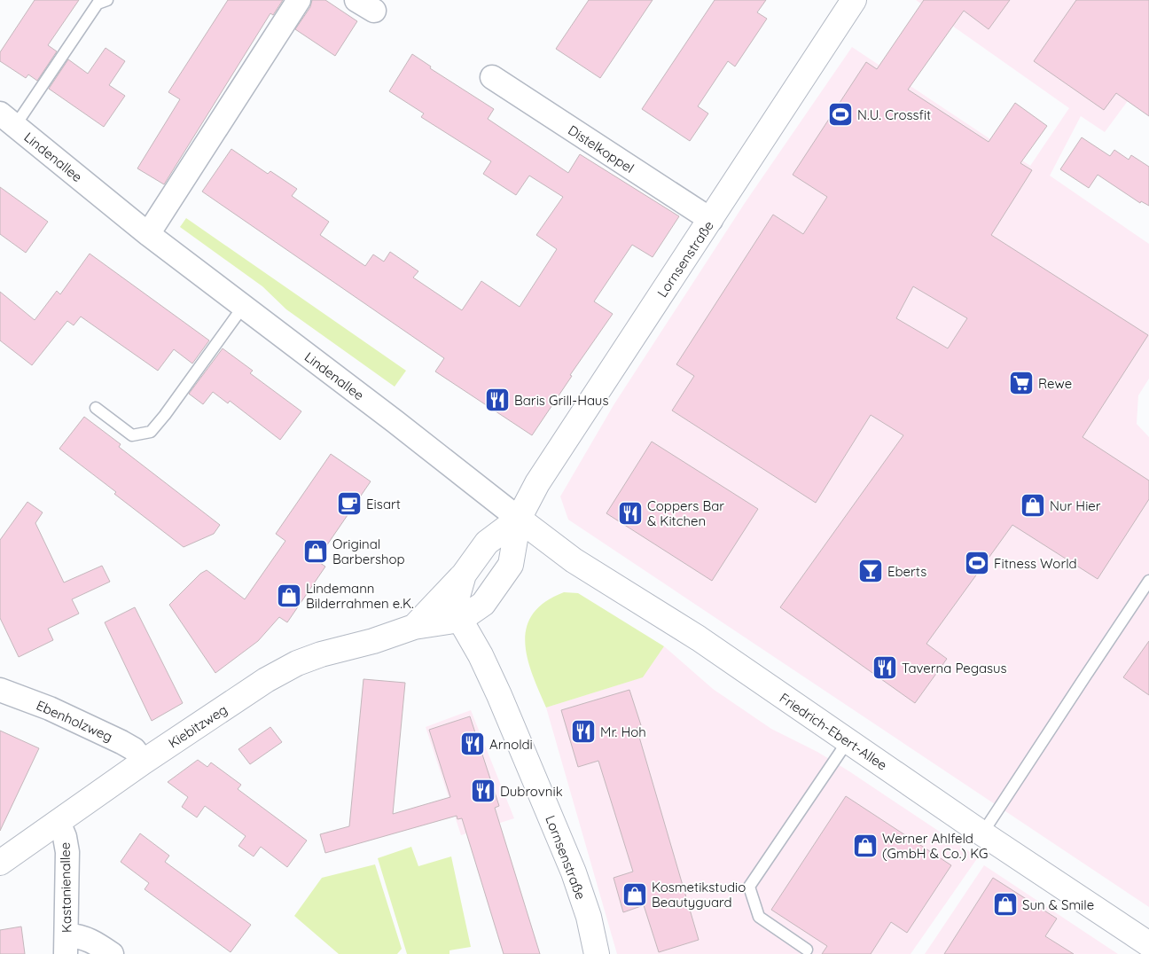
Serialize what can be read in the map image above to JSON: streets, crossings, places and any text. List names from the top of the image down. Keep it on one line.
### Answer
{"streets":{"street":["Distelkoppel","Lindenallee","Lornsenstraße","Ebenholzweg","Kiebitzweg","Friedrich-Ebert-Allee","Kastanienallee"]},"crossings":[["Distelkoppel","Lornsenstraße"],["Lindenallee","Lornsenstraße"],["Lindenallee","Friedrich-Ebert-Allee"],["Lornsenstraße","Kiebitzweg"],["Lornsenstraße","Friedrich-Ebert-Allee"],["Ebenholzweg","Kiebitzweg"],["Kiebitzweg","Kastanienallee"]],"places":{"sports":["N.U. Crossfit","Fitness World"],"supermarket":["Rewe"],"restaurant":["Baris Grill-Haus","Coppers Bar & Kitchen","Taverna Pegasus","Mr. Hoh","Arnoldi","Dubrovnik"],"cafe":["Eisart"],"shop":["Nur Hier","Original Barbershop","Lindemann Bilderrahmen e.K.","Werner Ahlfeld (GmbH & Co.) KG","Kosmetikstudio Beautyguard","Sun & Smile"],"bar":["Eberts"]}}
